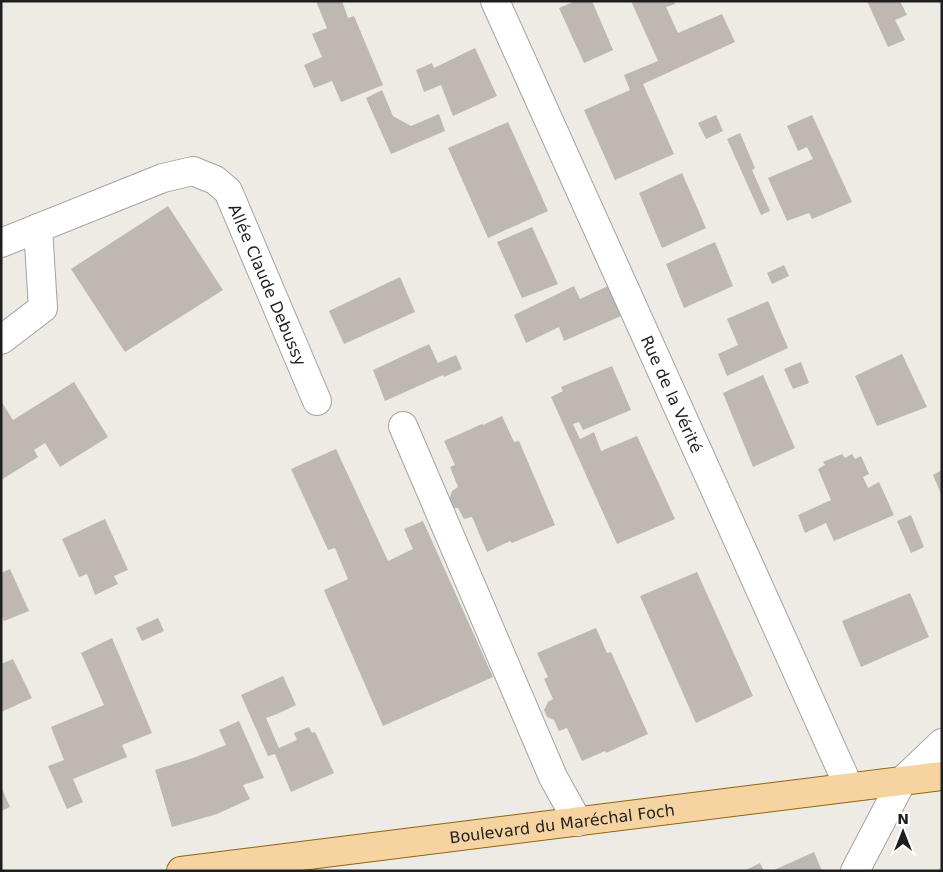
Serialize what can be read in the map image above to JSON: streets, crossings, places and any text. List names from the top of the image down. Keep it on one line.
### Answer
{"streets":{"main road":["Boulevard du Maréchal Foch"],"street":["Allée Claude Debussy","Rue de la Vérité"]},"crossings":[["Rue de la Vérité","Boulevard du Maréchal Foch"]],"north":"top"}
